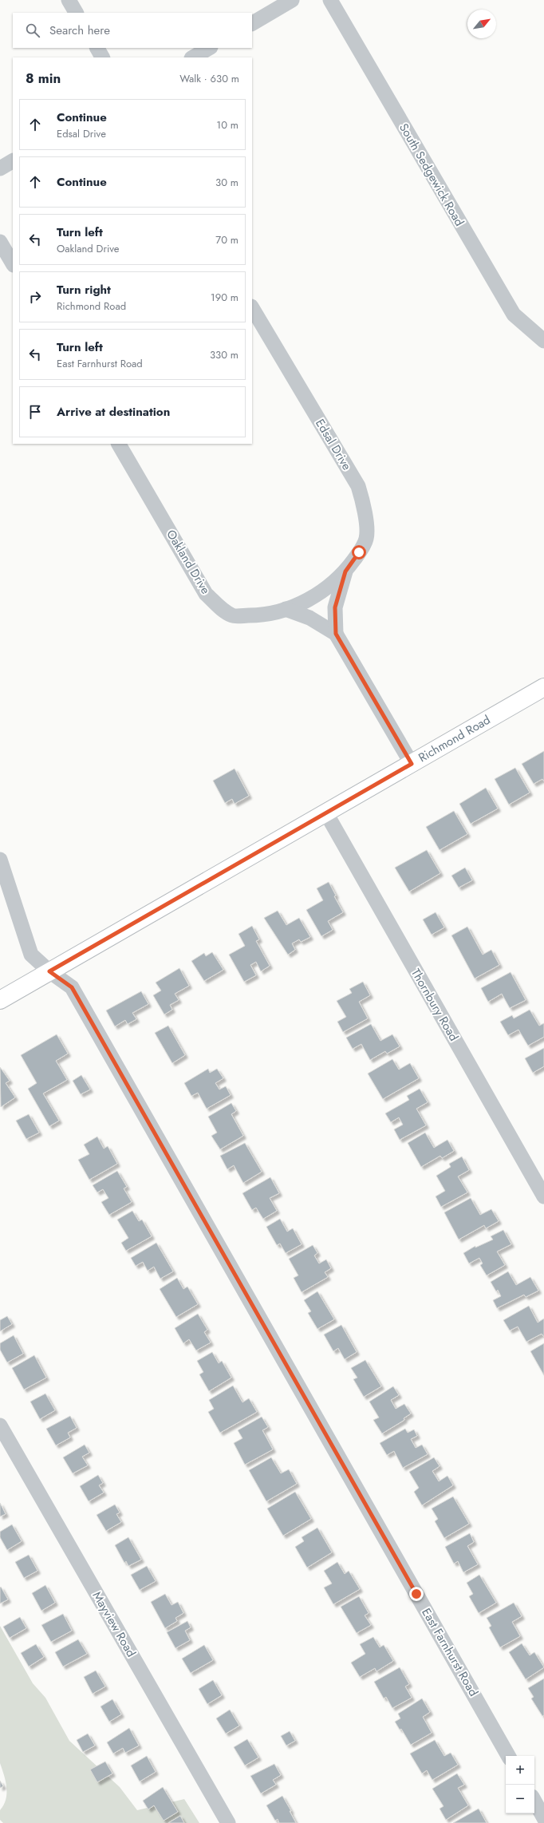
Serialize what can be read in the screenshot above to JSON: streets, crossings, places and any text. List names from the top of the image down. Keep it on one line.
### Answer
{"streets":{"main road":["Richmond Road"],"street":["South Sedgewick Road","Edsal Drive","Oakland Drive","Thornbury Road","Mayview Road","East Farnhurst Road"]},"crossings":[["Edsal Drive","Oakland Drive"],["Richmond Road","Thornbury Road"],["Richmond Road","East Farnhurst Road"]],"north":"top right","page":{"search":"Search here","heading":["8 min","Walk · 630 m"],"list":[["Continue","Edsal Drive","10 m"],["Continue","30 m"],["Turn left","Oakland Drive","70 m"],["Turn right","Richmond Road","190 m"],["Turn left","East Farnhurst Road","330 m"],"Arrive at destination"],"map_buttons":["+","−"]}}
